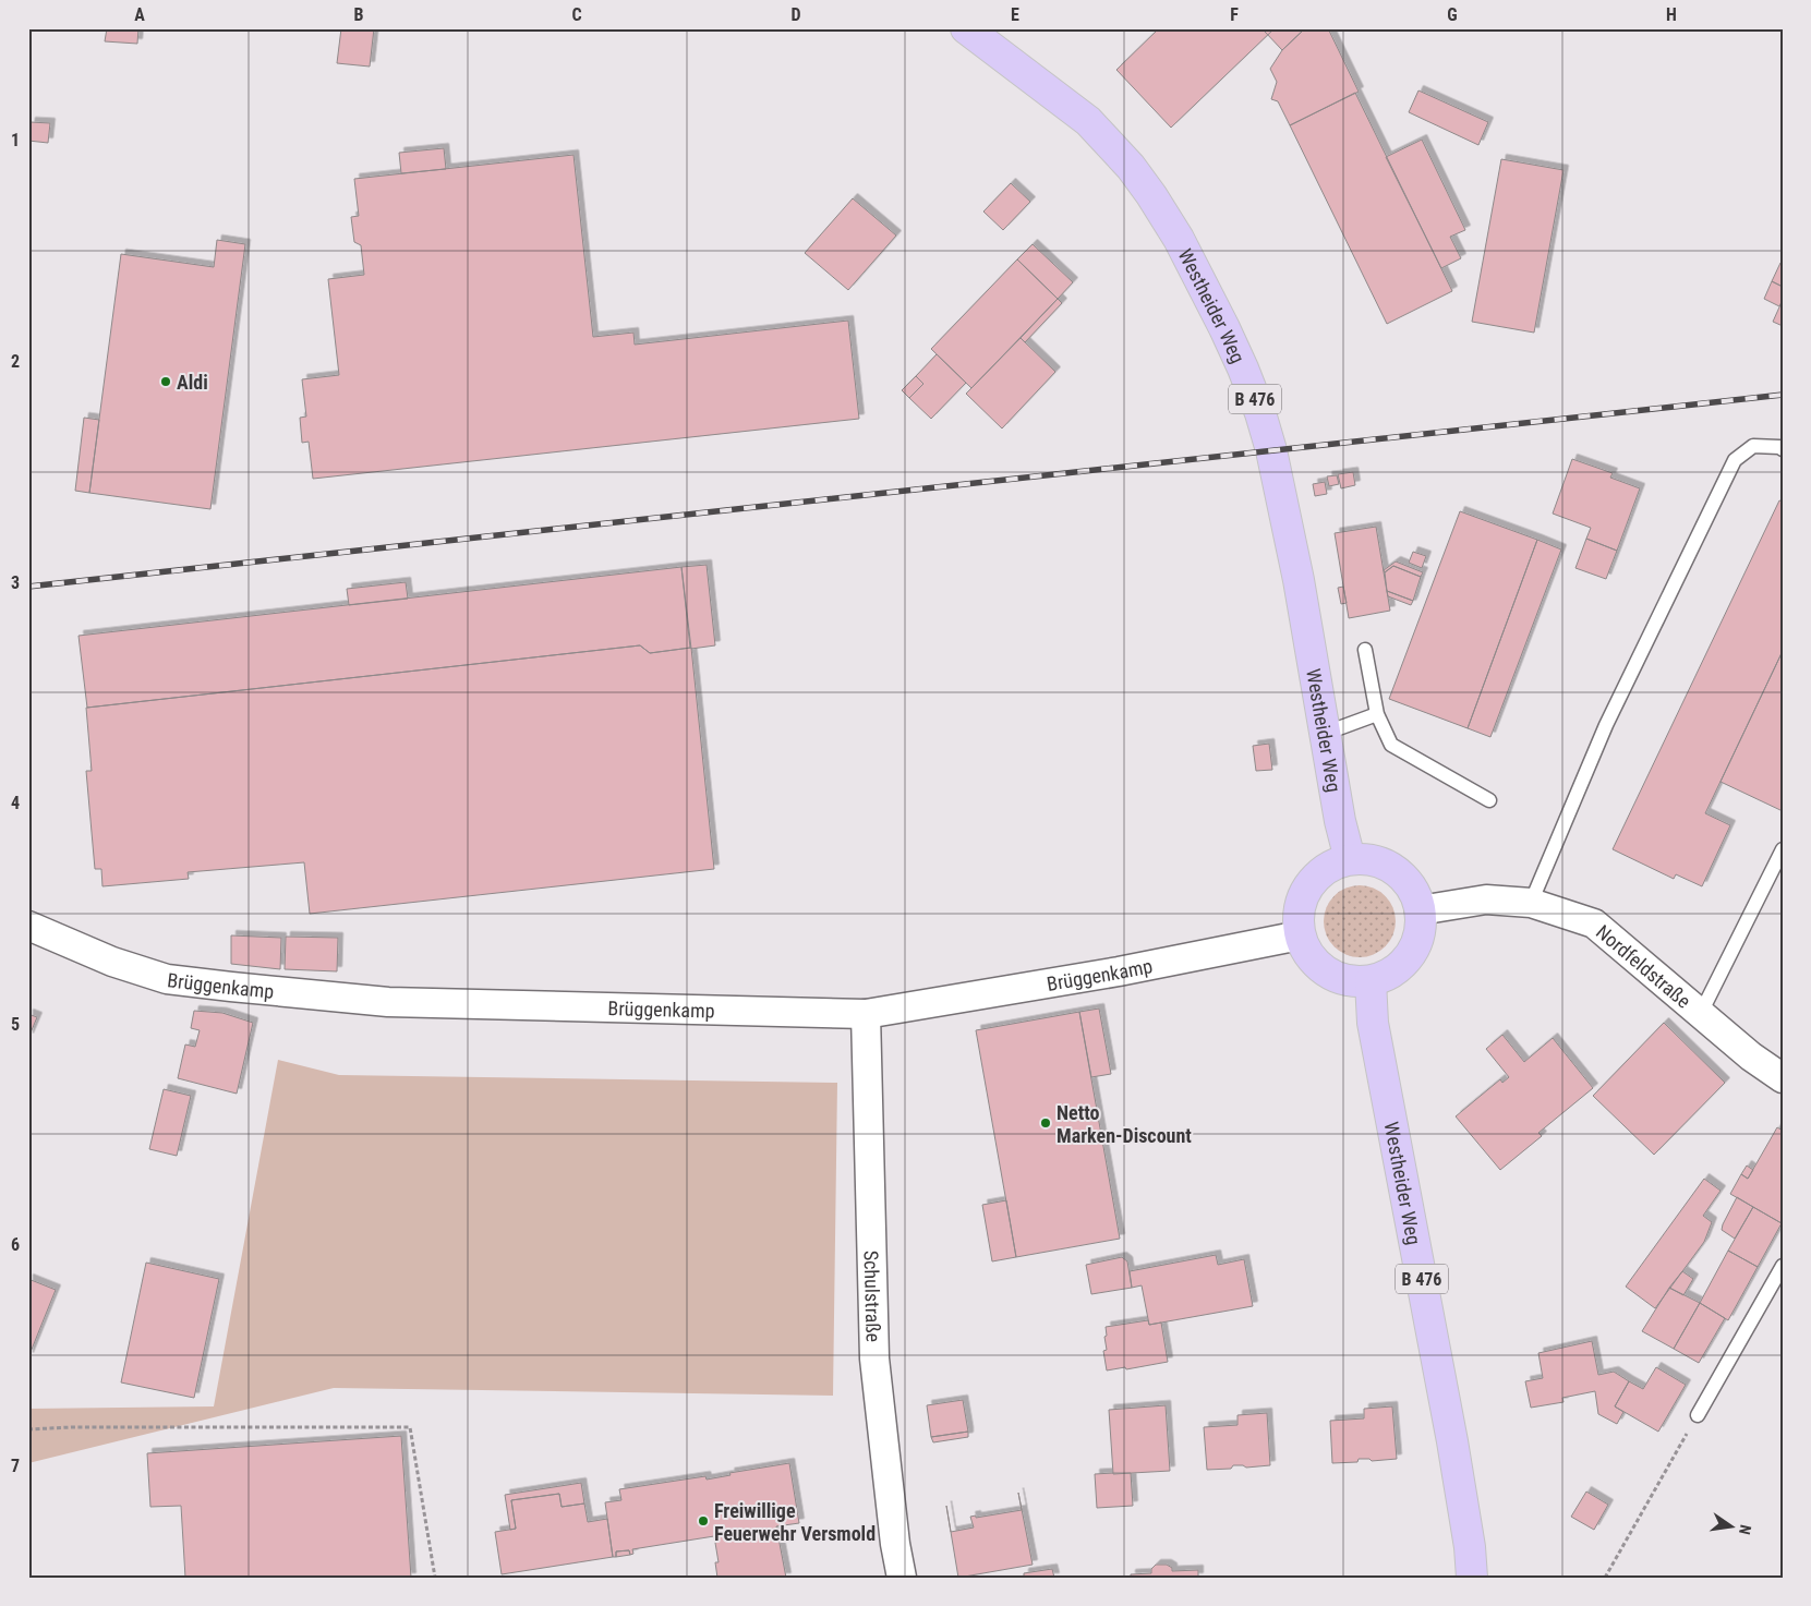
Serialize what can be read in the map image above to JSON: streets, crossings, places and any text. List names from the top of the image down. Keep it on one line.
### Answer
{"streets":{"main road":["Westheider Weg","B 476"],"street":["Nordfeldstraße","Brüggenkamp","Schulstraße"]},"crossings":[["Westheider Weg","Nordfeldstraße"],["Westheider Weg","Brüggenkamp"],["Nordfeldstraße","Brüggenkamp"],["Brüggenkamp","Schulstraße"]],"places":["Aldi","Netto Marken-Discount","Freiwillige Feuerwehr Versmold"],"north":"right","grid":{"columns":["A","B","C","D","E","F","G","H"],"rows":["1","2","3","4","5","6","7"]}}
